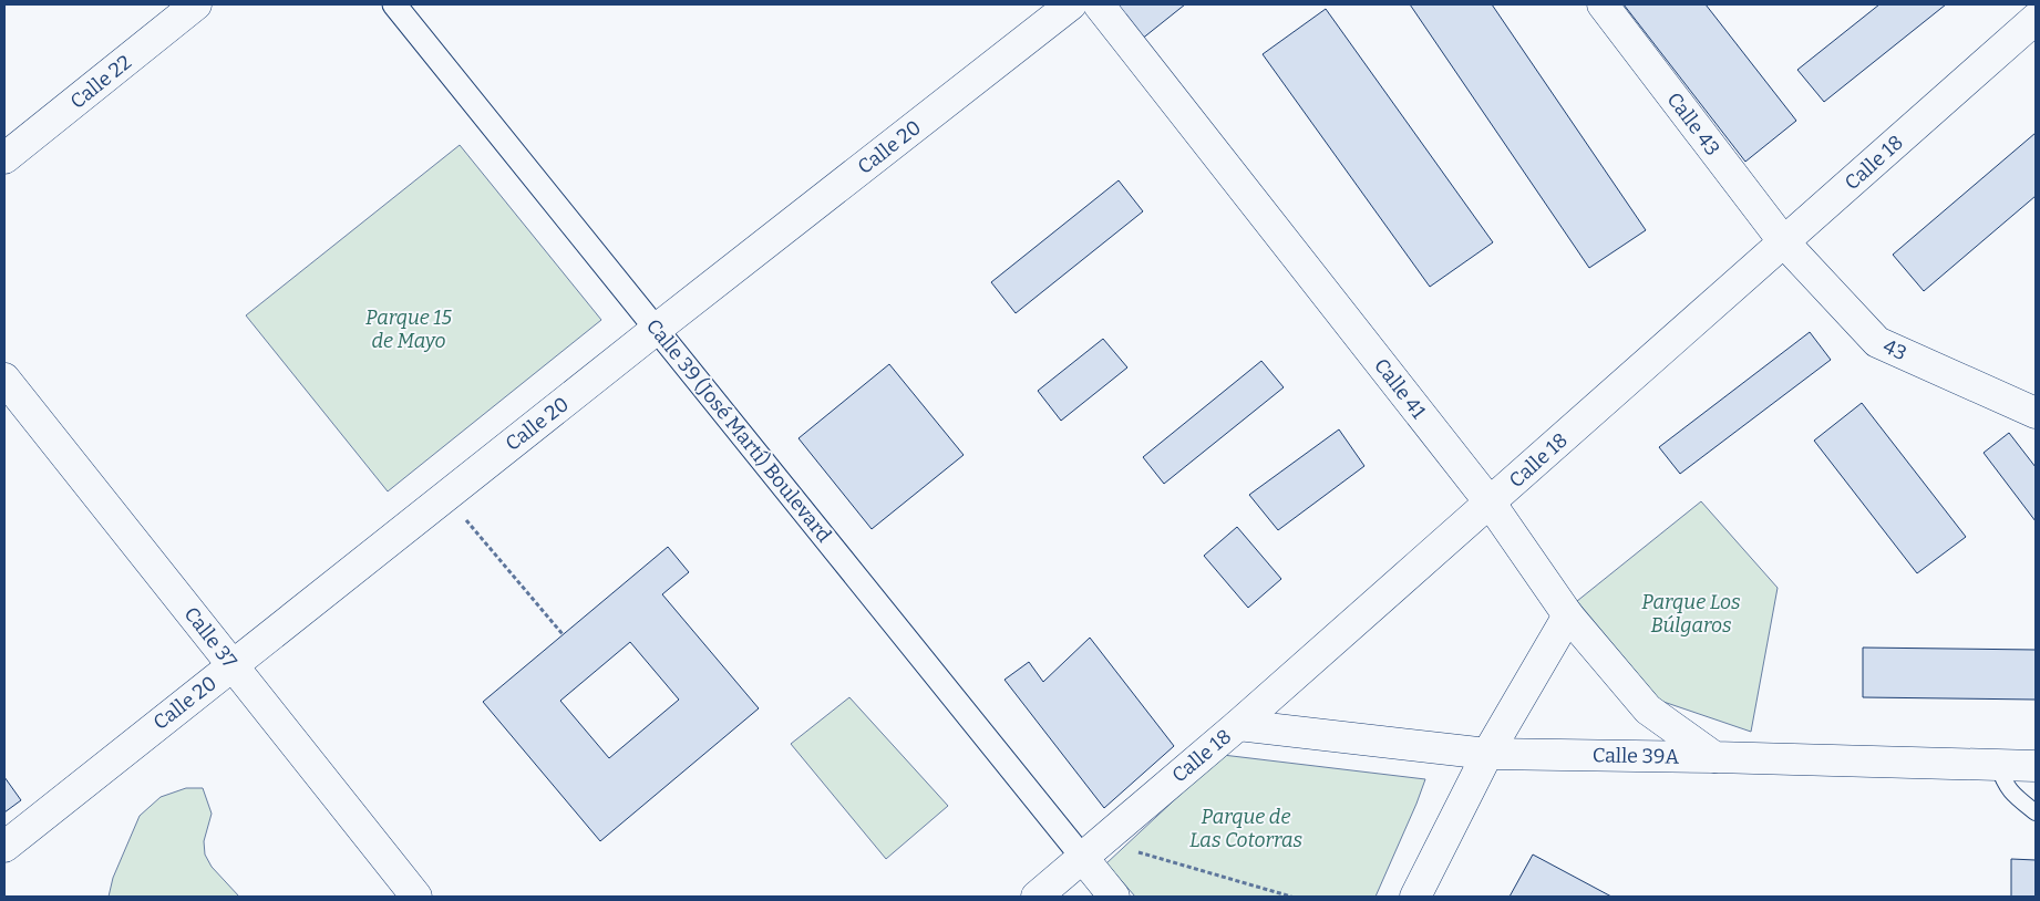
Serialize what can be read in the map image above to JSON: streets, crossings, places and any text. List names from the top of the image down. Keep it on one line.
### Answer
{"streets":{"street":["Calle 22","Calle 43","Calle 20","Calle 18","43","Calle 41","Calle 39 (José Martí) Boulevard","Calle 37","Calle 39A"]},"crossings":[["Calle 43","Calle 18"],["Calle 43","43"],["Calle 20","Calle 39 (José Martí) Boulevard"],["Calle 20","Calle 37"],["Calle 18","43"],["Calle 18","Calle 41"],["Calle 18","Calle 39 (José Martí) Boulevard"],["Calle 18","Calle 39A"],["Calle 41","Calle 39A"]],"parks":["Parque 15 de Mayo","Parque Los Búlgaros","Parque de Las Cotorras"]}
